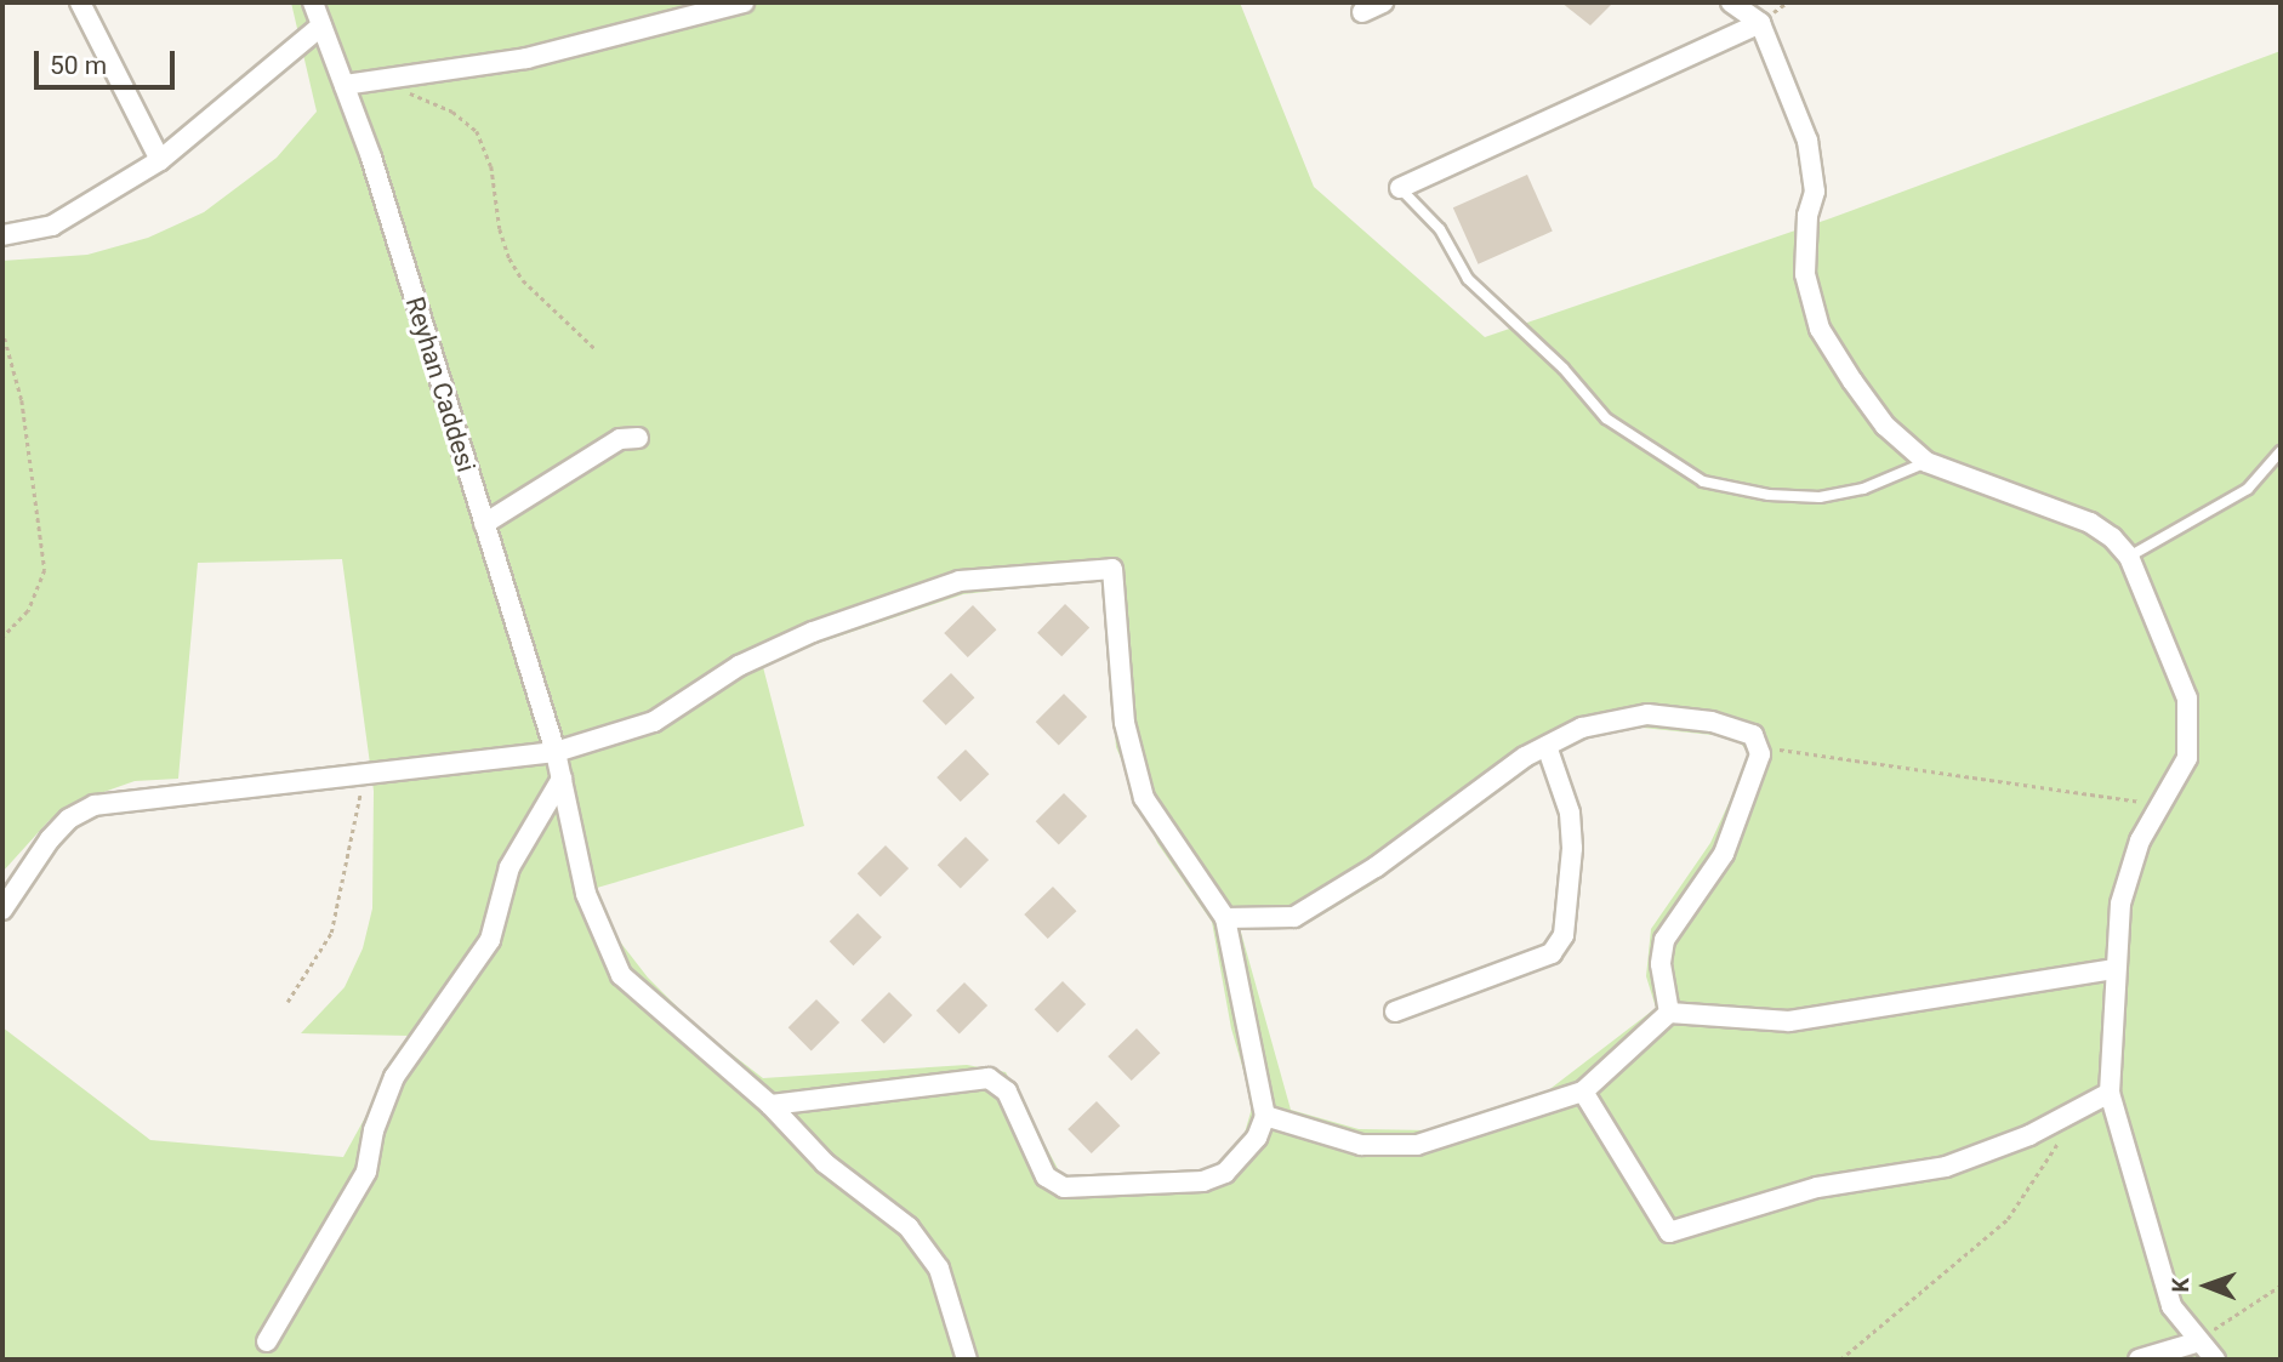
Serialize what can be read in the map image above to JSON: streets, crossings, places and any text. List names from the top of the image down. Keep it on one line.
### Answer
{"streets":{"street":["Reyhan Caddesi"]},"scale_bar":"50 m","north":"left"}
